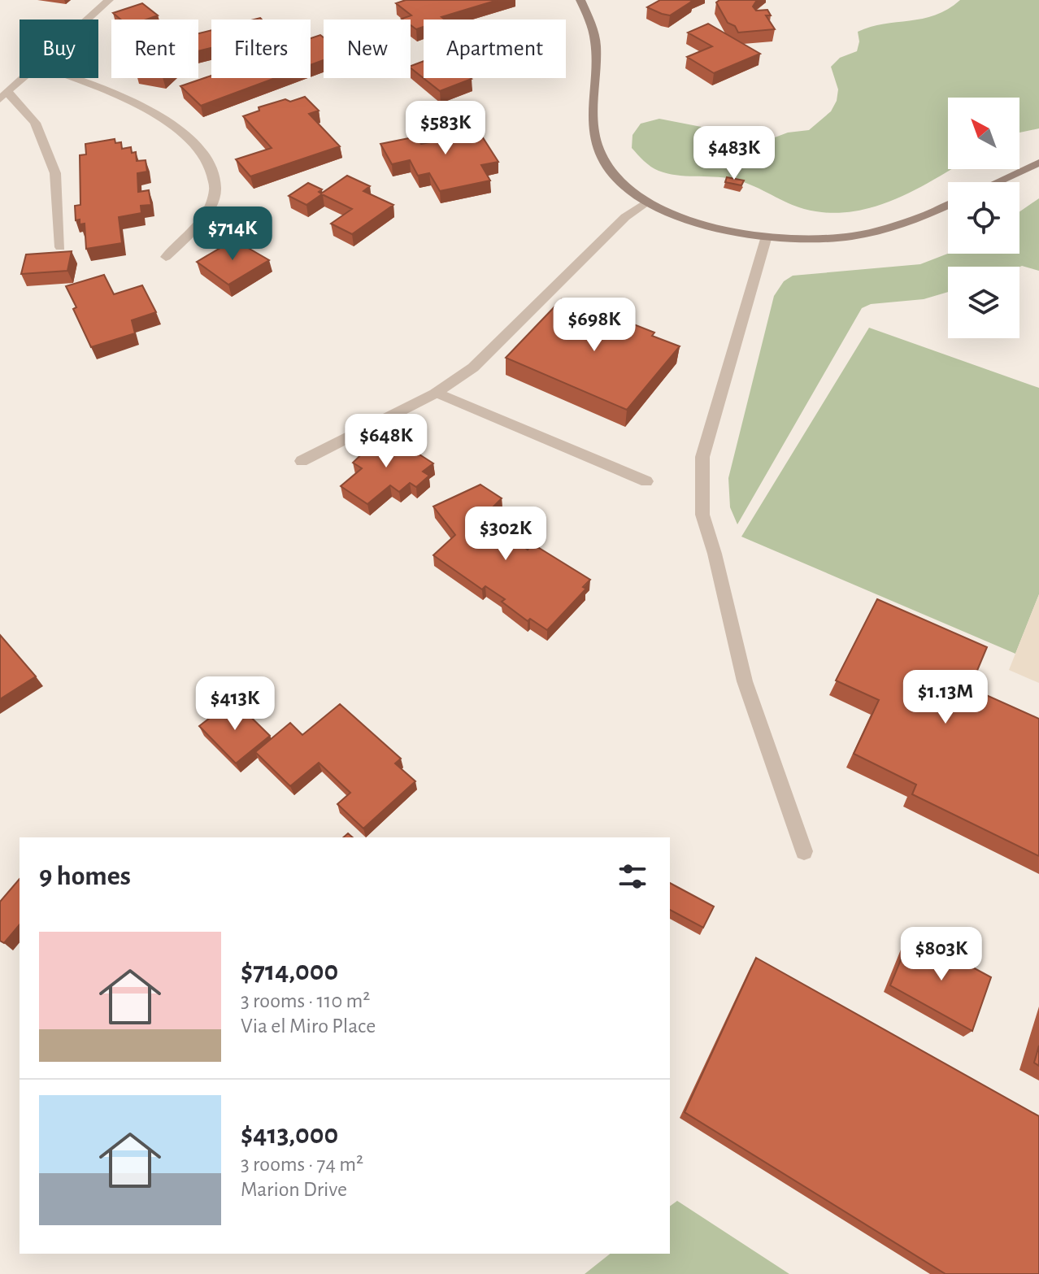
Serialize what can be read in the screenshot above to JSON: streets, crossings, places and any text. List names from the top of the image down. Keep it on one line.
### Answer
{"north":"top left","page":{"chip":["Buy","Rent","Filters","New","Apartment"],"price":["$583K","$483K","$714K","$698K","$648K","$302K","$1.13M","$413K","$803K"],"heading":"9 homes","list":[{"name":"$714,000","note":"3 rooms · 110 m² · Via el Miro Place"},{"name":"$413,000","note":"3 rooms · 74 m² · Marion Drive"}]}}
